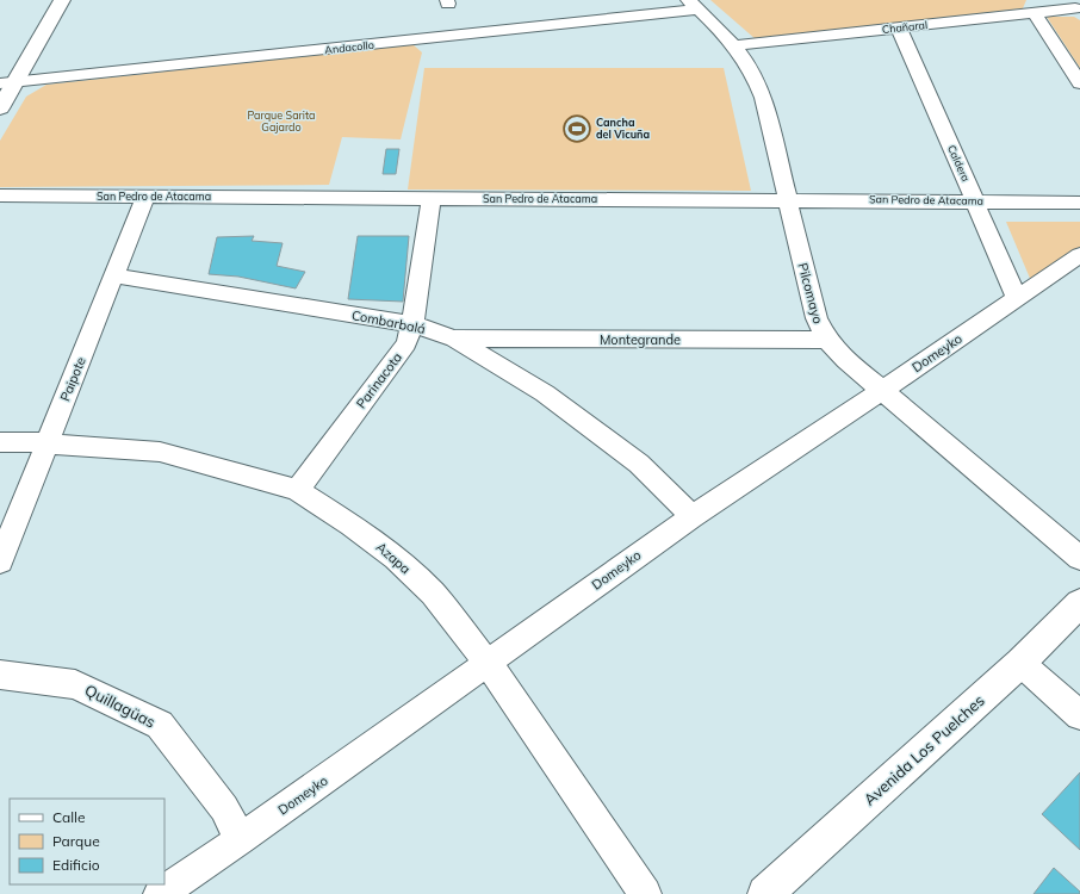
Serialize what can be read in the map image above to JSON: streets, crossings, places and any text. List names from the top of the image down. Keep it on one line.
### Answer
{"streets":{"main road":["Avenida Los Puelches"],"street":["Chañaral","Andacollo","Caldera","San Pedro de Atacama","Pilcomayo","Combarbalá","Montegrande","Domeyko","Paipote","Parinacota","Azapa","Quillagüas"]},"crossings":[["Chañaral","Caldera"],["Chañaral","Pilcomayo"],["Andacollo","Pilcomayo"],["Caldera","San Pedro de Atacama"],["Caldera","Domeyko"],["San Pedro de Atacama","Pilcomayo"],["San Pedro de Atacama","Paipote"],["San Pedro de Atacama","Parinacota"],["Pilcomayo","Montegrande"],["Pilcomayo","Domeyko"],["Combarbalá","Montegrande"],["Combarbalá","Domeyko"],["Combarbalá","Paipote"],["Combarbalá","Parinacota"],["Domeyko","Azapa"],["Domeyko","Quillagüas"],["Paipote","Azapa"],["Parinacota","Azapa"]],"parks":["Parque Sarita Gajardo"],"places":{"sports":["Cancha del Vicuña"]},"legend":["Calle","Parque","Edificio"]}
